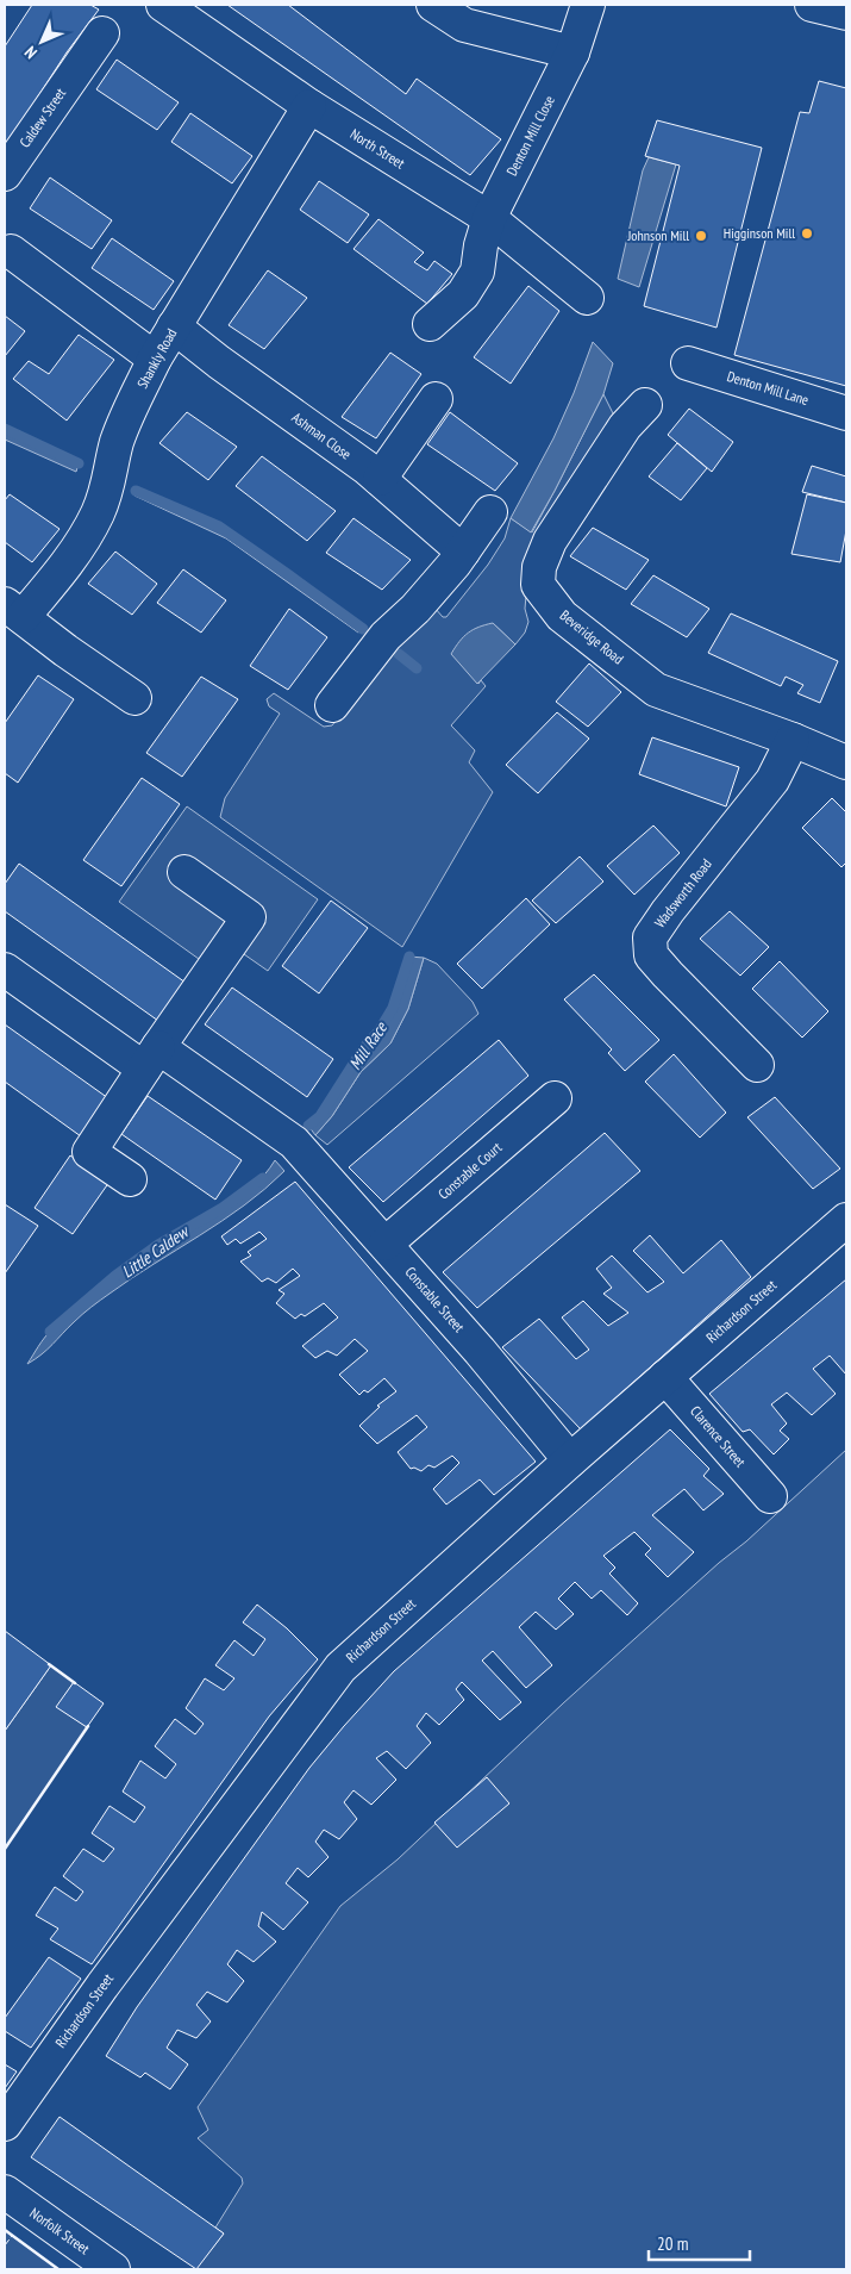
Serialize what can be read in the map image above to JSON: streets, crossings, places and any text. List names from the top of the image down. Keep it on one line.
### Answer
{"streets":{"street":["Caldew Street","Denton Mill Close","North Street","Shankly Road","Denton Mill Lane","Ashman Close","Beveridge Road","Wadsworth Road","Constable Court","Constable Street","Richardson Street","Clarence Street","Norfolk Street"]},"crossings":[["Denton Mill Close","North Street"],["North Street","Shankly Road"],["Shankly Road","Ashman Close"],["Beveridge Road","Wadsworth Road"],["Constable Court","Constable Street"],["Constable Street","Richardson Street"],["Richardson Street","Clarence Street"]],"water":["Mill Race","Little Caldew"],"places":["Higginson Mill","Johnson Mill"],"scale_bar":"20 m","north":"bottom left"}
